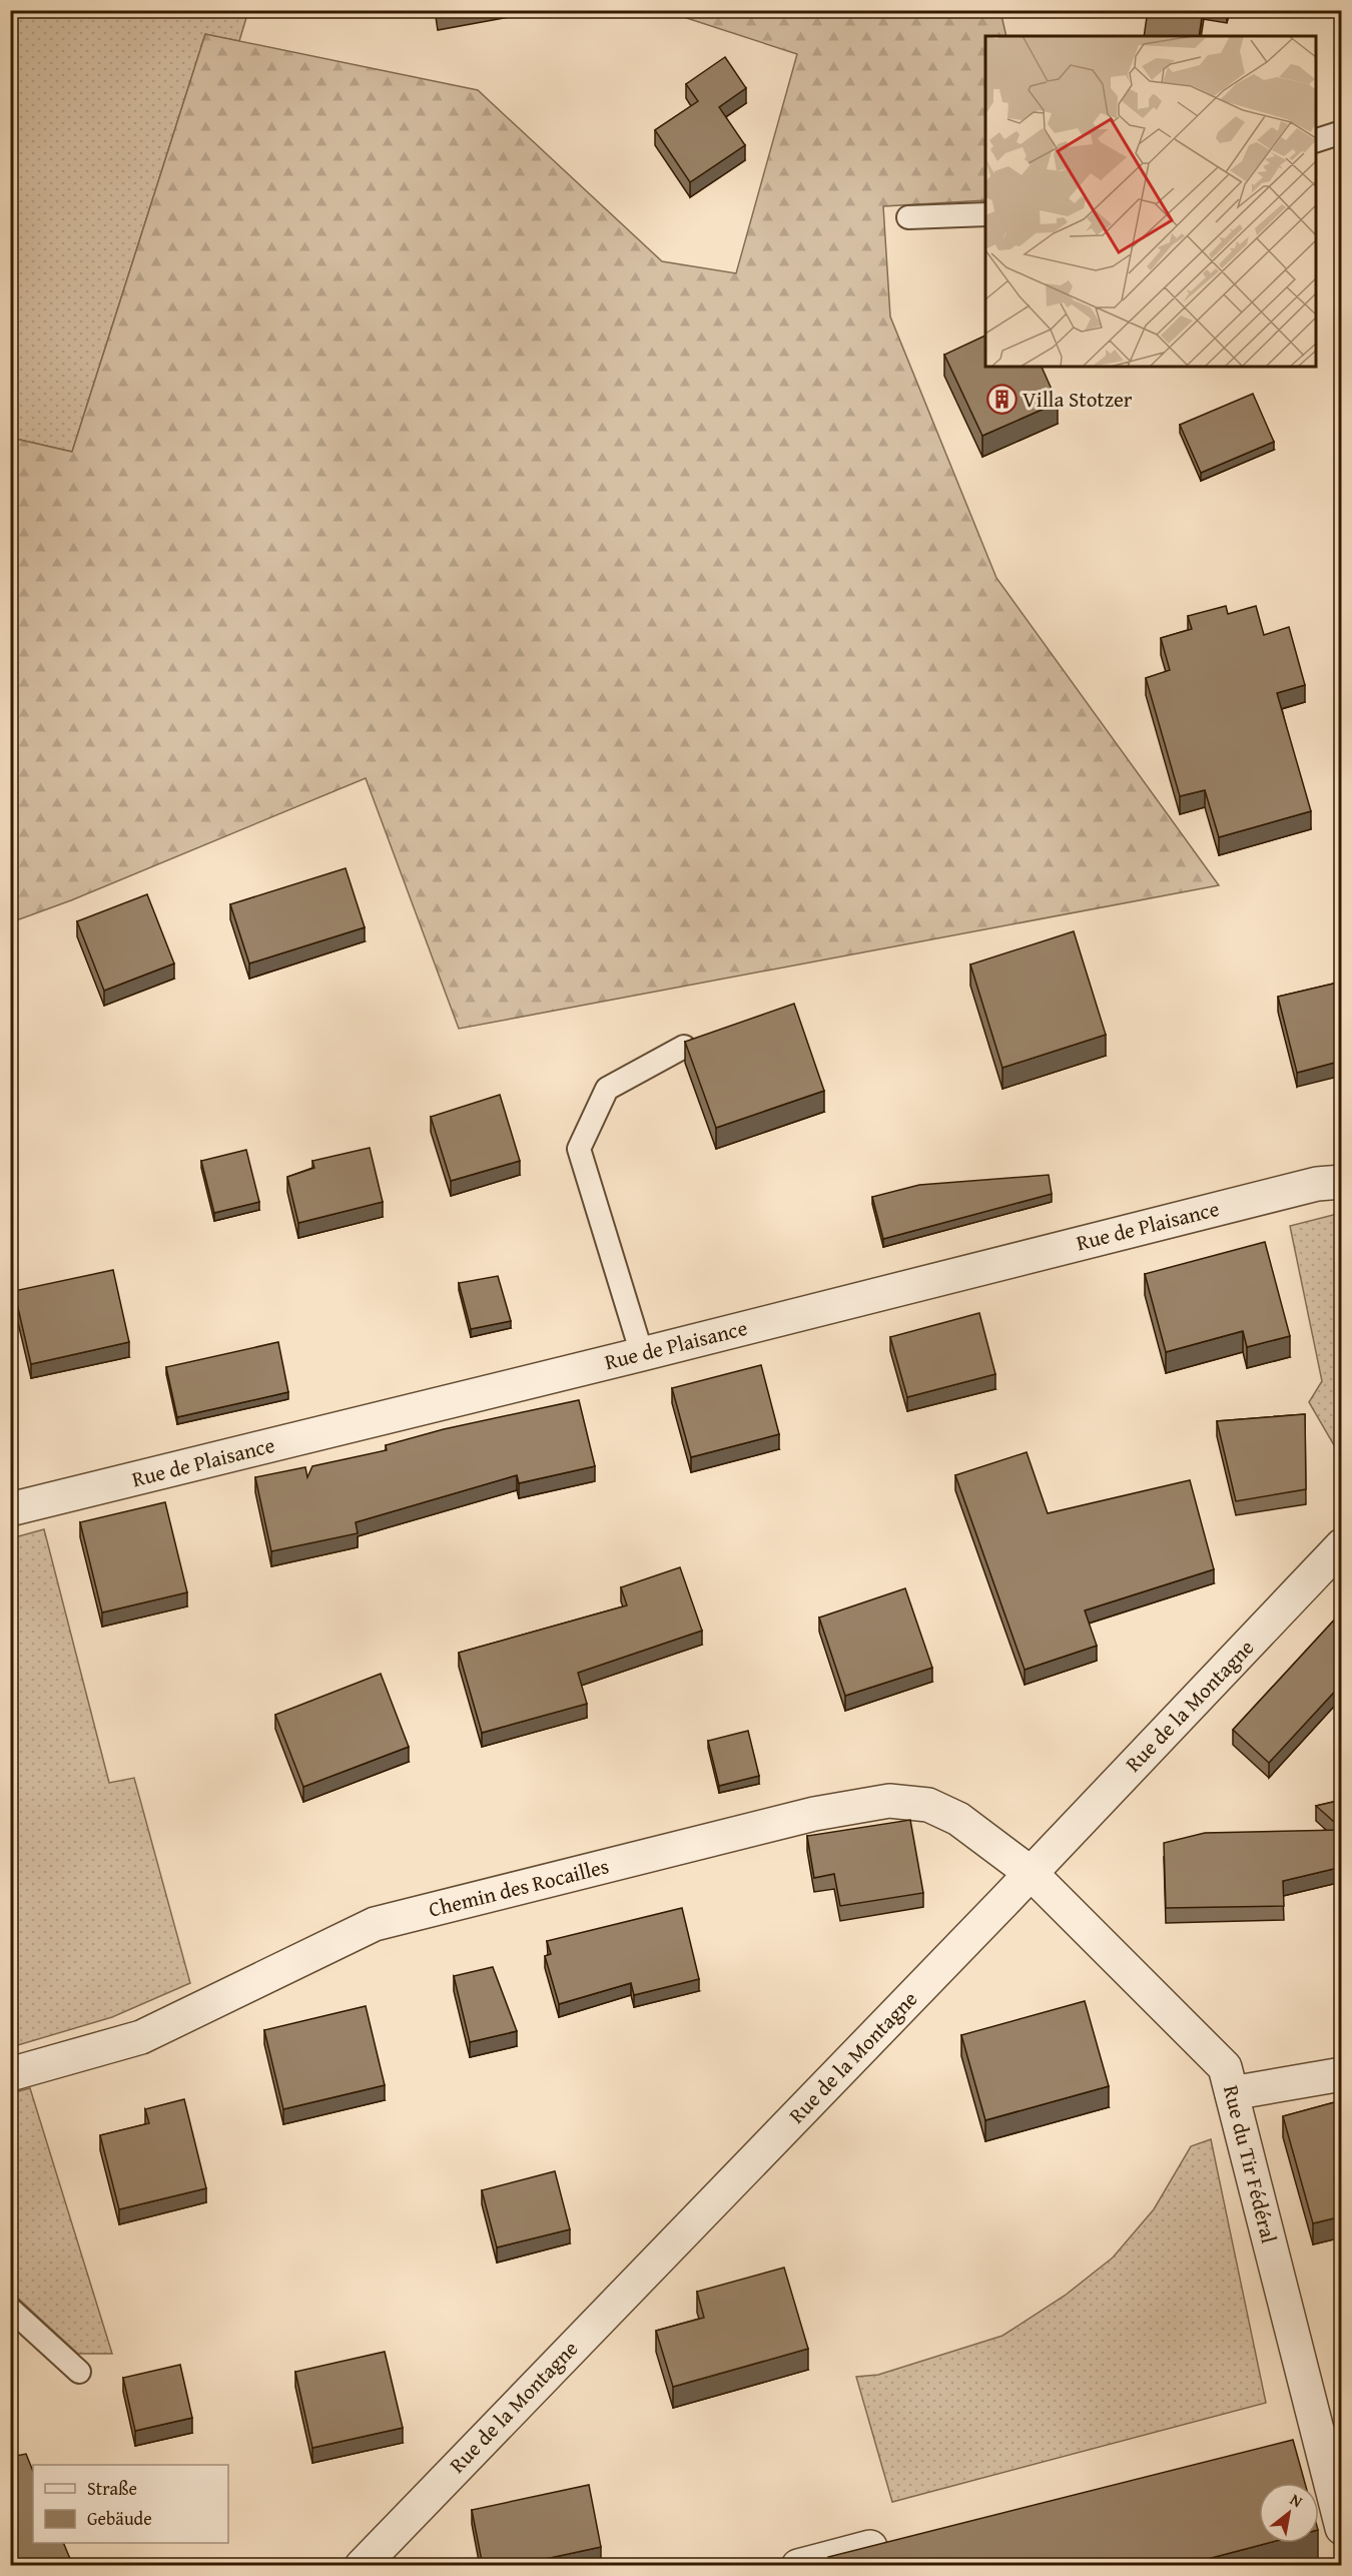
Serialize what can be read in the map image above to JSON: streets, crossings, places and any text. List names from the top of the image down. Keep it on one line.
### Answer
{"streets":{"street":["Rue de Plaisance","Rue de la Montagne","Chemin des Rocailles","Rue du Tir Fédéral"]},"crossings":[["Rue de la Montagne","Chemin des Rocailles"],["Rue de la Montagne","Rue du Tir Fédéral"],["Chemin des Rocailles","Rue du Tir Fédéral"]],"places":{"building":["Villa Stotzer"]},"legend":["Straße","Gebäude"],"north":"top right"}
